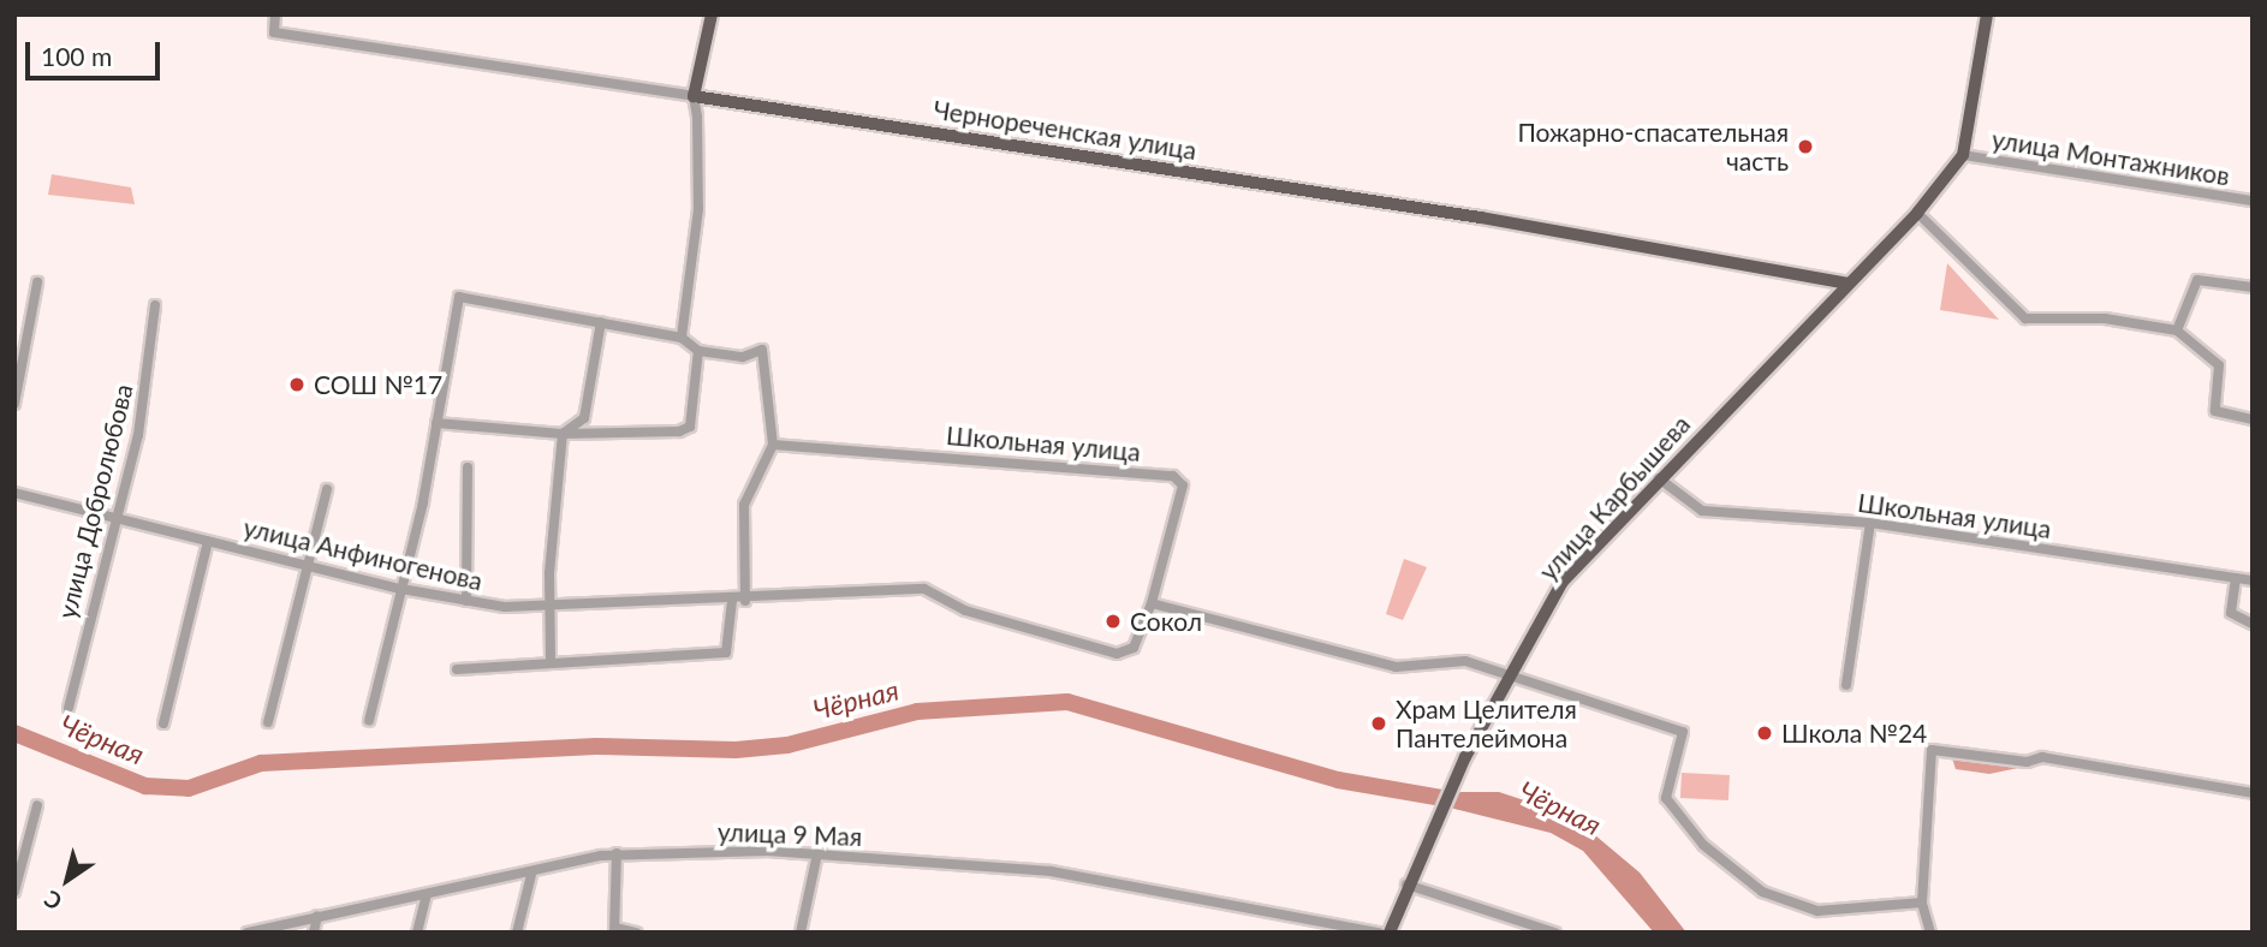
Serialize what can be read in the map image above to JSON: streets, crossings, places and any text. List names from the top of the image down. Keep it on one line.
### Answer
{"streets":{"main road":["Чернореченская улица","улица Карбышева"],"street":["улица Монтажников","Школьная улица","улица Добролюбова","улица Анфиногенова","улица 9 Мая"]},"crossings":[["Чернореченская улица","улица Карбышева"],["улица Монтажников","улица Карбышева"],["Школьная улица","улица Карбышева"],["Школьная улица","улица Анфиногенова"],["улица Добролюбова","улица Анфиногенова"]],"water":["Чёрная"],"places":["Пожарно-спасательная часть","СОШ №17","Сокол","Храм Целителя Пантелеймона","Школа №24"],"scale_bar":"100 m","north":"bottom left"}
